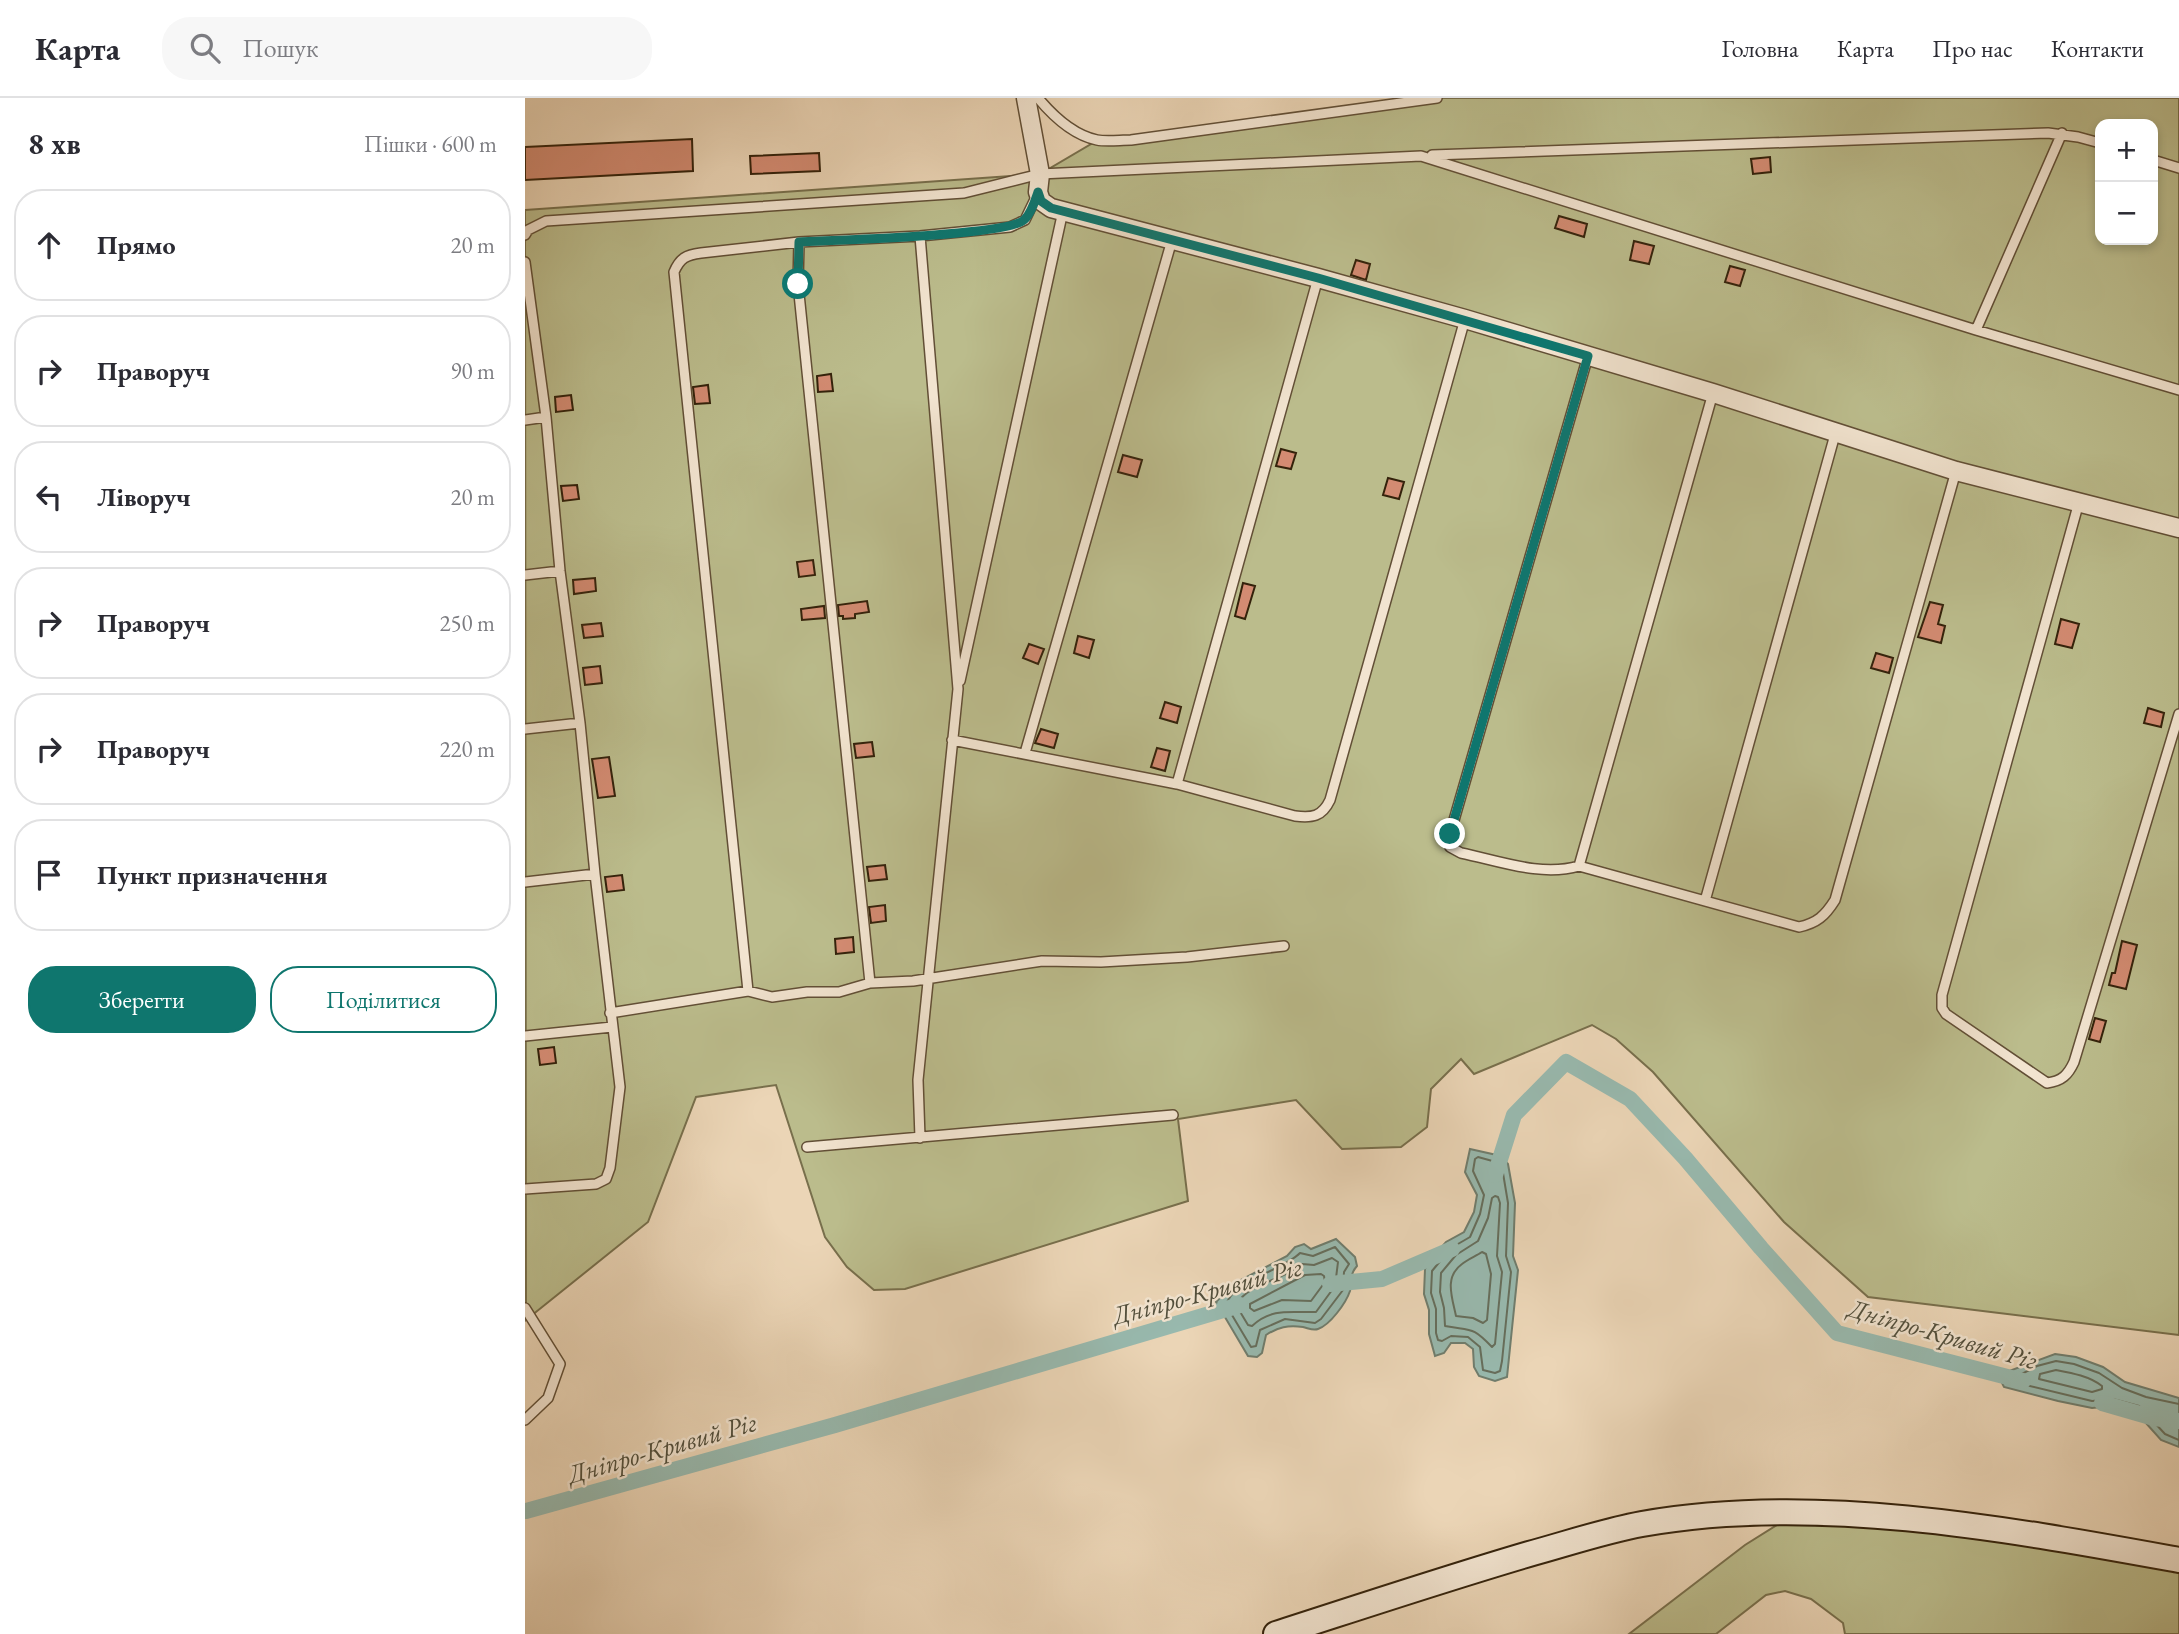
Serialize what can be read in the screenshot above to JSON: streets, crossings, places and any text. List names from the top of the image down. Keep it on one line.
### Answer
{"water":["Дніпро-Кривий Ріг"],"page":{"header":"Карта","search":"Пошук","nav":["Головна","Карта","Про нас","Контакти"],"heading":["8 хв","Пішки · 600 m"],"map_buttons":["+","−"],"list":[["Прямо","20 m"],["Праворуч","90 m"],["Ліворуч","20 m"],["Праворуч","250 m"],["Праворуч","220 m"],"Пункт призначення"],"buttons":["Зберегти","Поділитися"]}}
